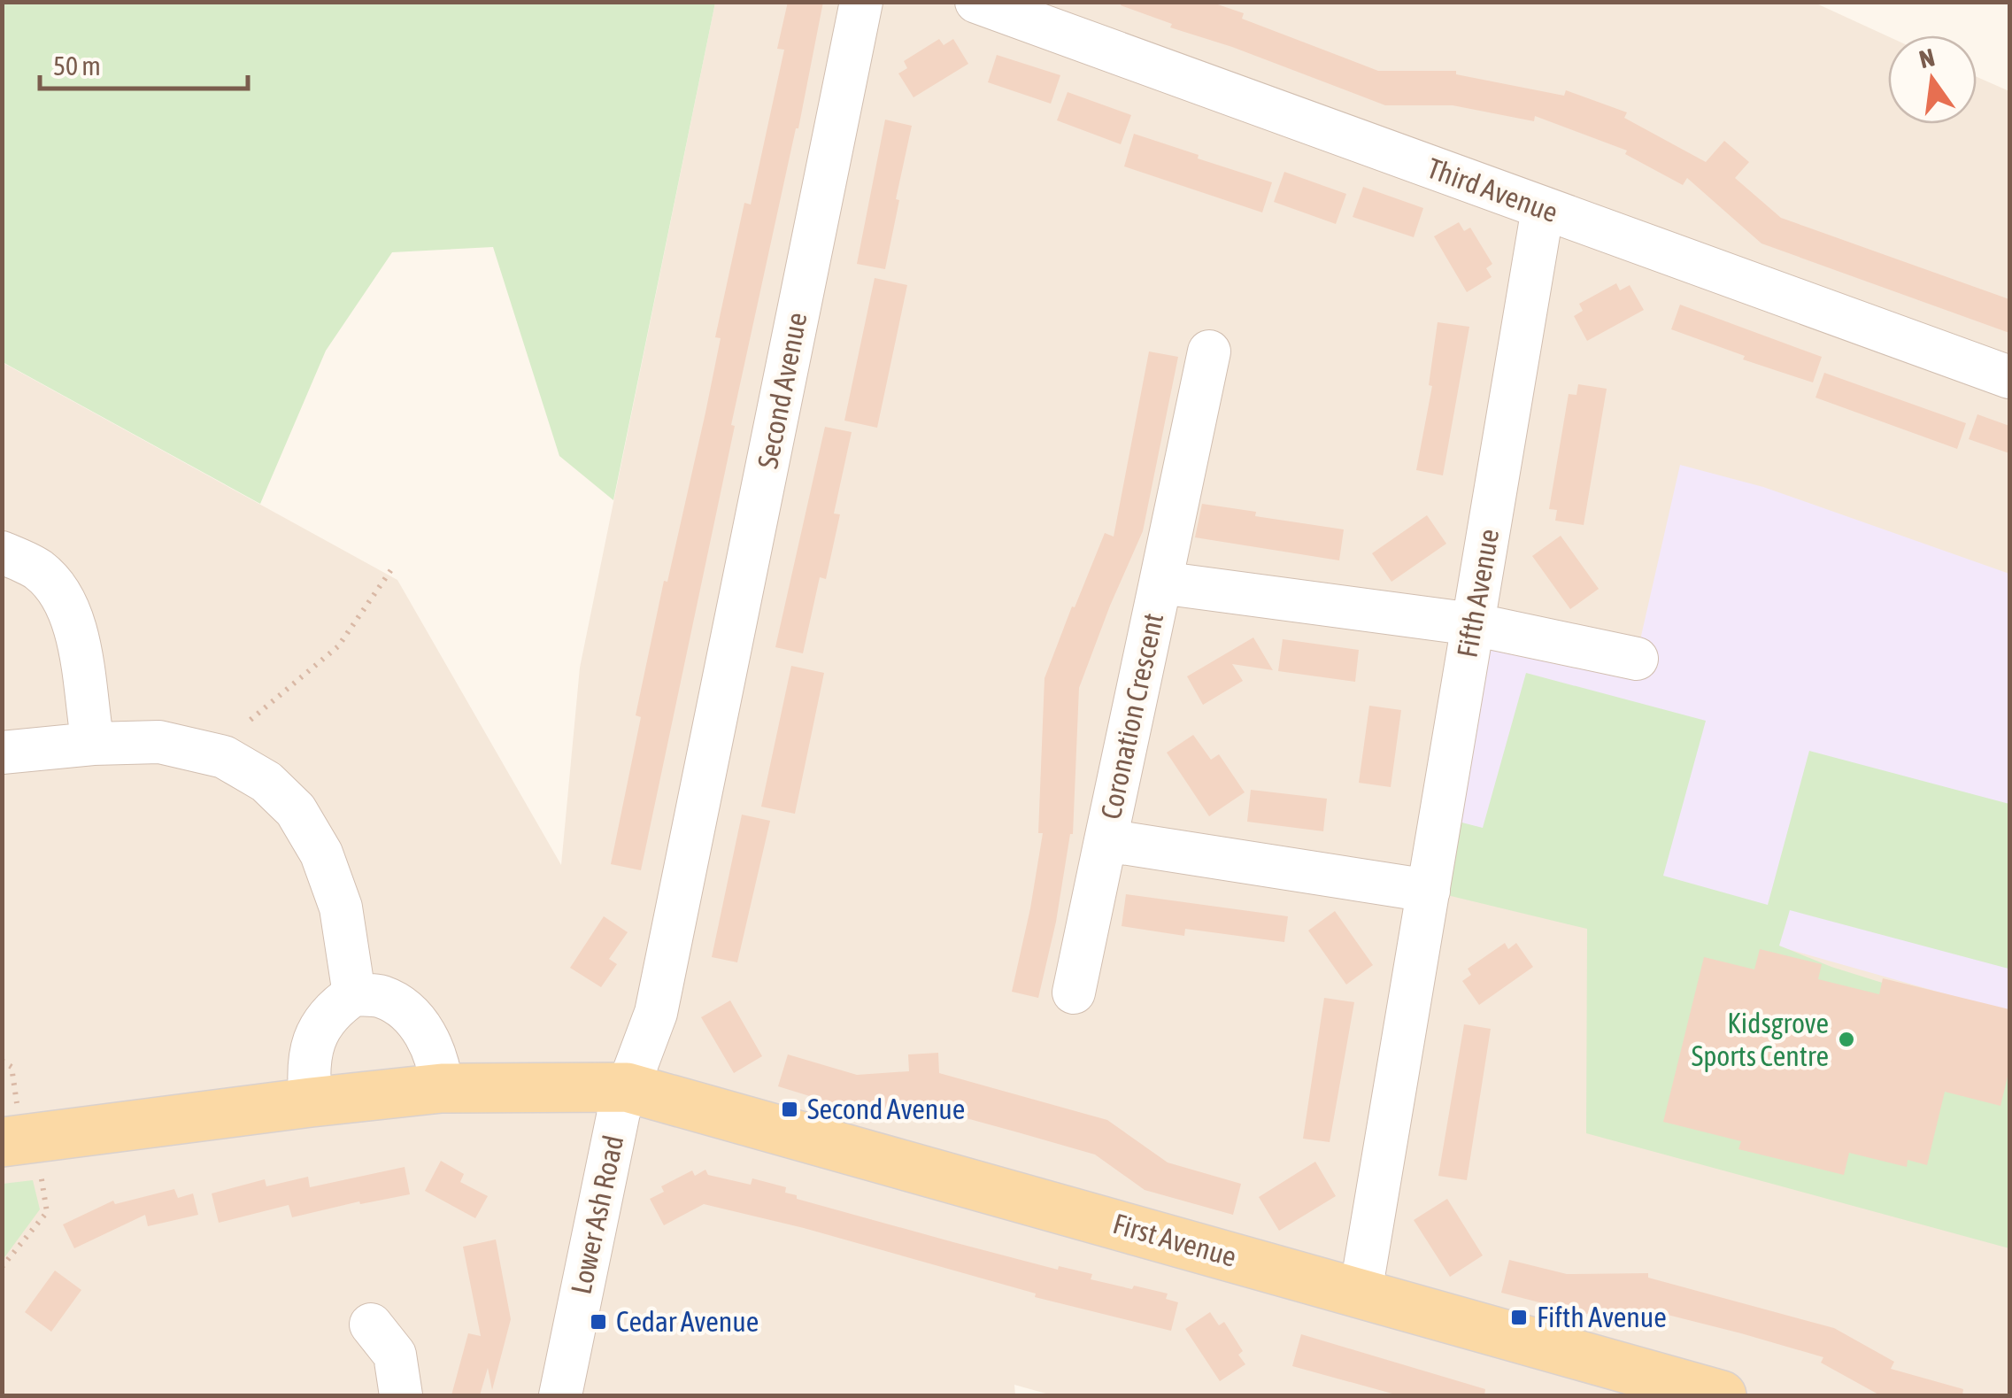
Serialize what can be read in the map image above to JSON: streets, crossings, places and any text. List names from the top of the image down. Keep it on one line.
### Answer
{"streets":{"main road":["First Avenue"],"street":["Third Avenue","Second Avenue","Fifth Avenue","Coronation Crescent","Lower Ash Road"]},"crossings":[["Third Avenue","Fifth Avenue"],["Second Avenue","Lower Ash Road"],["Second Avenue","First Avenue"],["Fifth Avenue","Coronation Crescent"],["Fifth Avenue","First Avenue"],["Lower Ash Road","First Avenue"]],"places":{"other":["Kidsgrove Sports Centre"],"transit":["Second Avenue","Fifth Avenue","Cedar Avenue"]},"scale_bar":"50 m","north":"top"}
